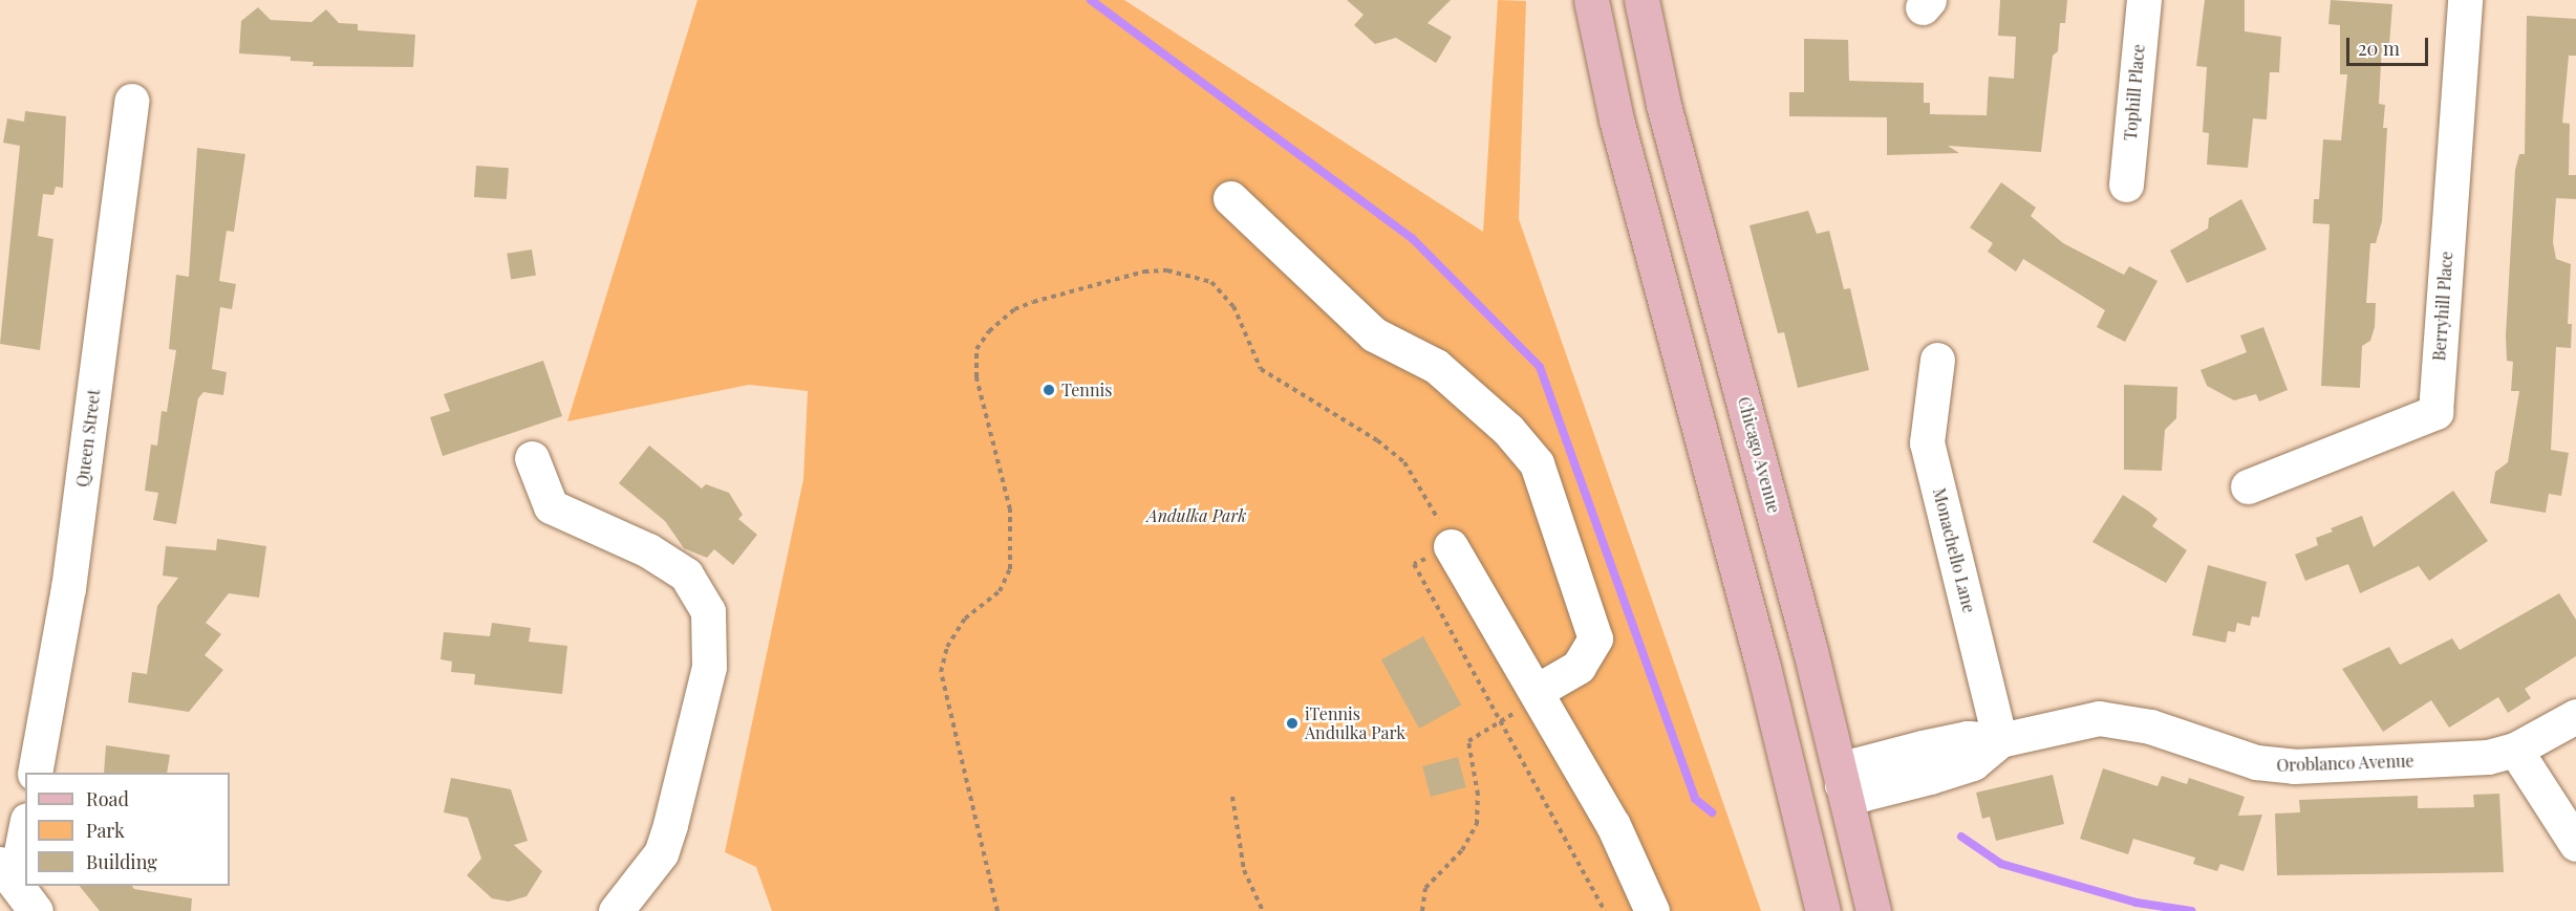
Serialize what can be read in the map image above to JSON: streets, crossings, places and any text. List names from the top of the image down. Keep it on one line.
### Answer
{"streets":{"main road":["Chicago Avenue"],"street":["Tophill Place","Berryhill Place","Queen Street","Monachello Lane","Oroblanco Avenue"]},"crossings":[["Chicago Avenue","Oroblanco Avenue"],["Monachello Lane","Oroblanco Avenue"]],"parks":["Andulka Park"],"places":["Tennis","iTennis Andulka Park"],"legend":["Road","Park","Building"],"scale_bar":"20 m"}
